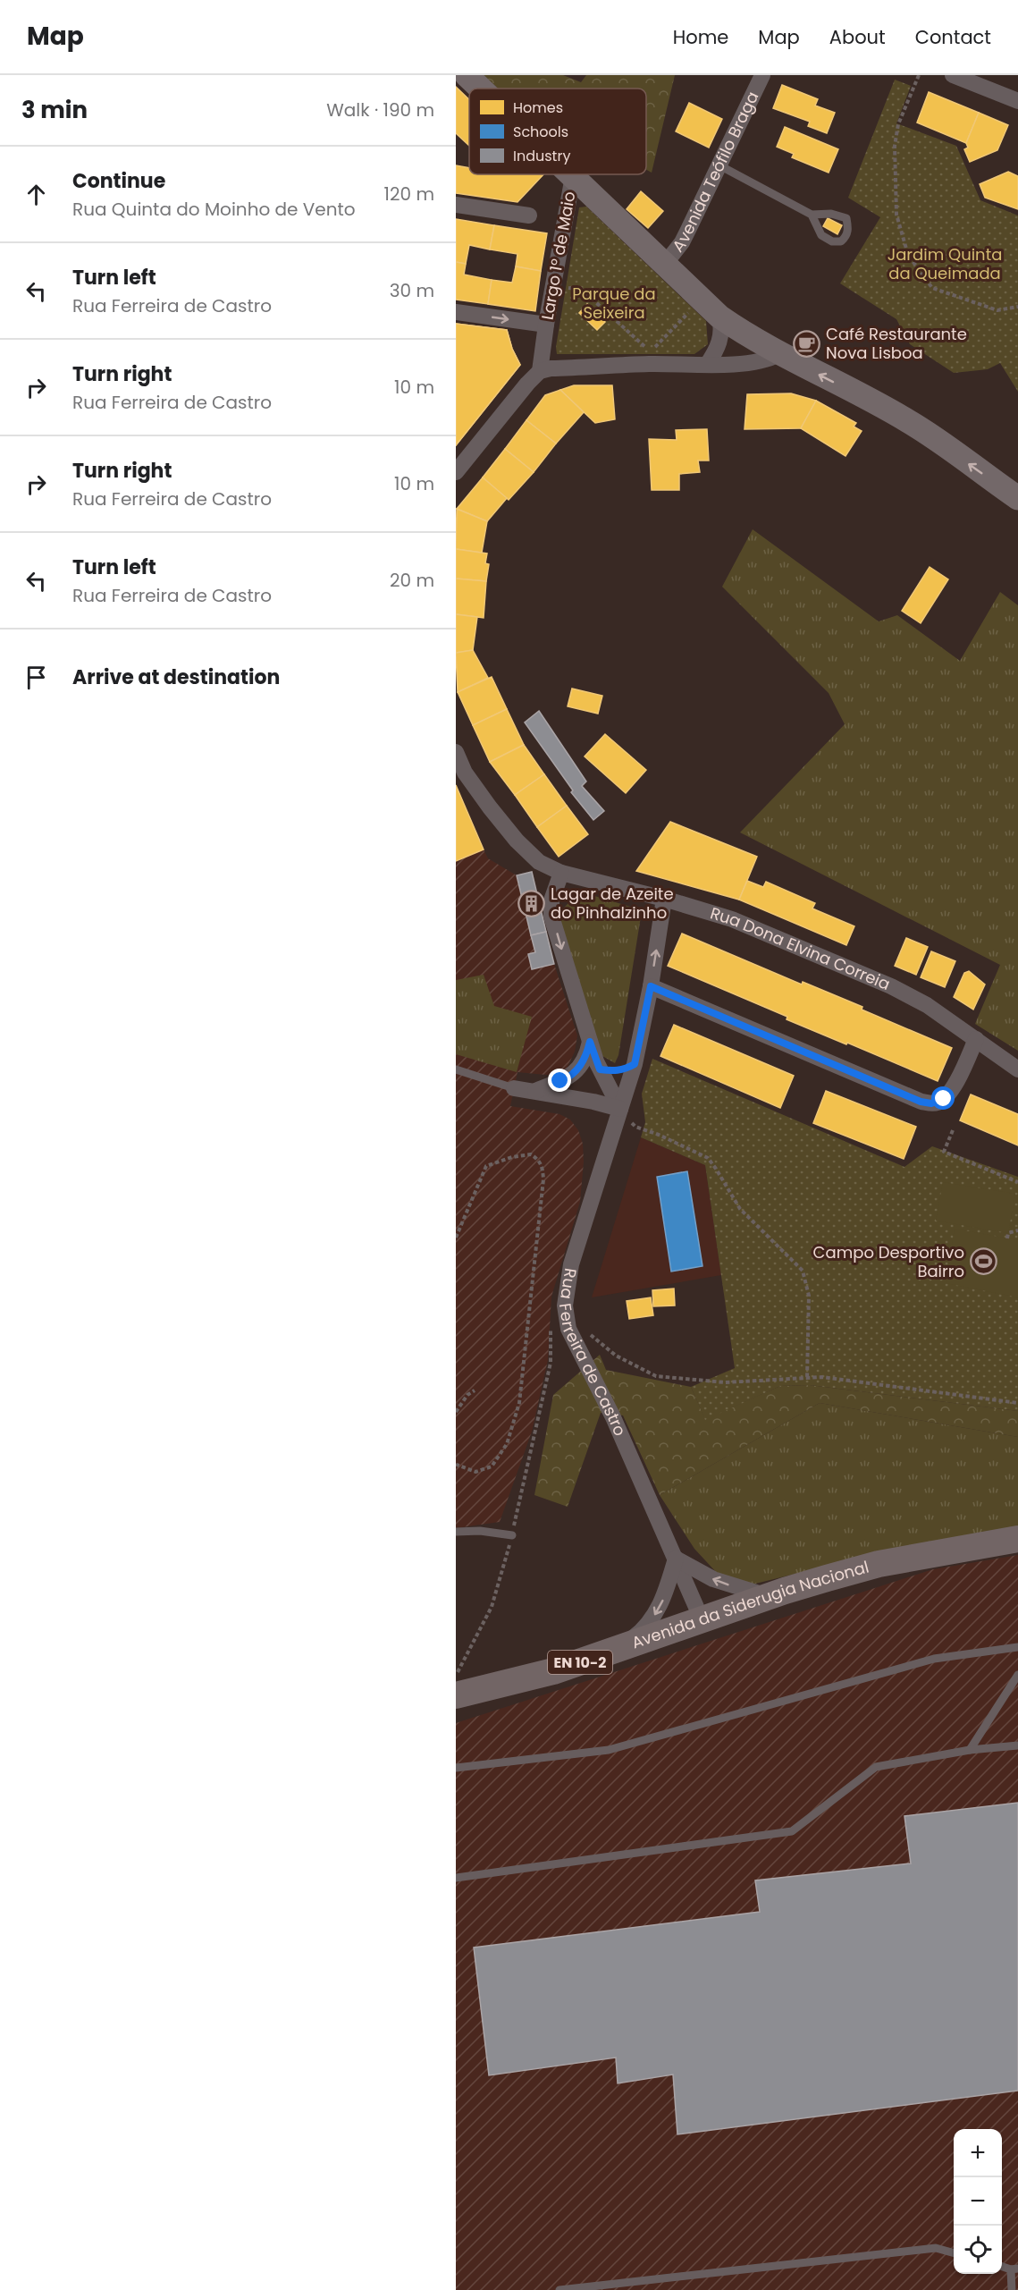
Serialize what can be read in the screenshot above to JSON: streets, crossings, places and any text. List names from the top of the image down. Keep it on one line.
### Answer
{"streets":{"main road":["Avenida da Siderugia Nacional","EN 10-2"],"street":["Avenida Teófilo Braga","Largo 1º de Maio","Rua Dona Elvina Correia","Rua Ferreira de Castro"]},"crossings":[["Avenida Teófilo Braga","Largo 1º de Maio"],["Rua Dona Elvina Correia","Rua Ferreira de Castro"],["Rua Ferreira de Castro","Avenida da Siderugia Nacional"]],"one_way":["Largo 1º de Maio"],"parks":["Jardim Quinta da Queimada","Parque da Seixeira"],"places":{"cafe":["Café Restaurante Nova Lisboa"],"building":["Lagar de Azeite do Pinhalzinho"],"sports":["Campo Desportivo Bairro"]},"legend":["Homes","Schools","Industry"],"page":{"header":"Map","nav":["Home","Map","About","Contact"],"heading":["3 min","Walk · 190 m"],"list":[["Continue","Rua Quinta do Moinho de Vento","120 m"],["Turn left","Rua Ferreira de Castro","30 m"],["Turn right","Rua Ferreira de Castro","10 m"],["Turn right","Rua Ferreira de Castro","10 m"],["Turn left","Rua Ferreira de Castro","20 m"],"Arrive at destination"],"map_buttons":["+","−"]}}
